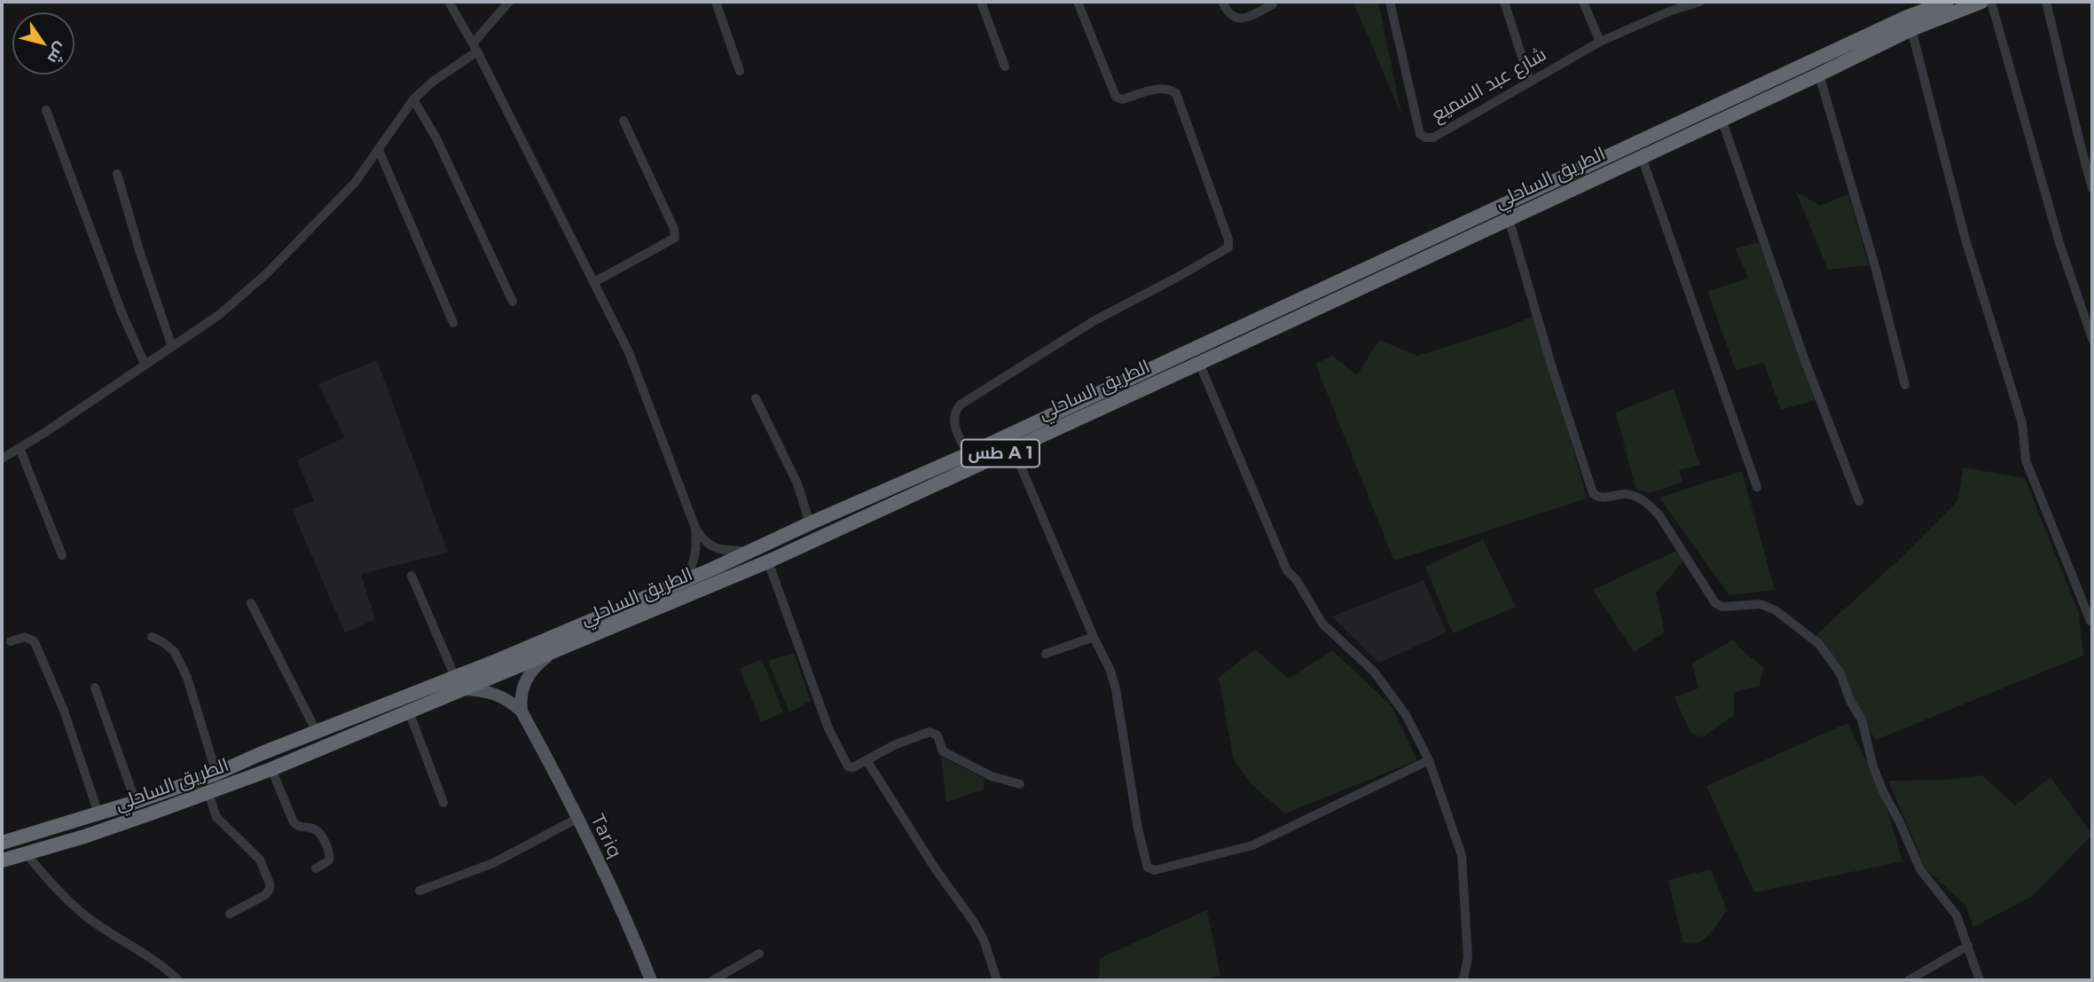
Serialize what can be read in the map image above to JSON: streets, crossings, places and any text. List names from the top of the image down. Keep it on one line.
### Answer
{"streets":{"highway":["الطريق الساحلي","طس A 1"],"main road":["Tariq"],"street":["شارع عبد السميع"]},"north":"bottom right"}
